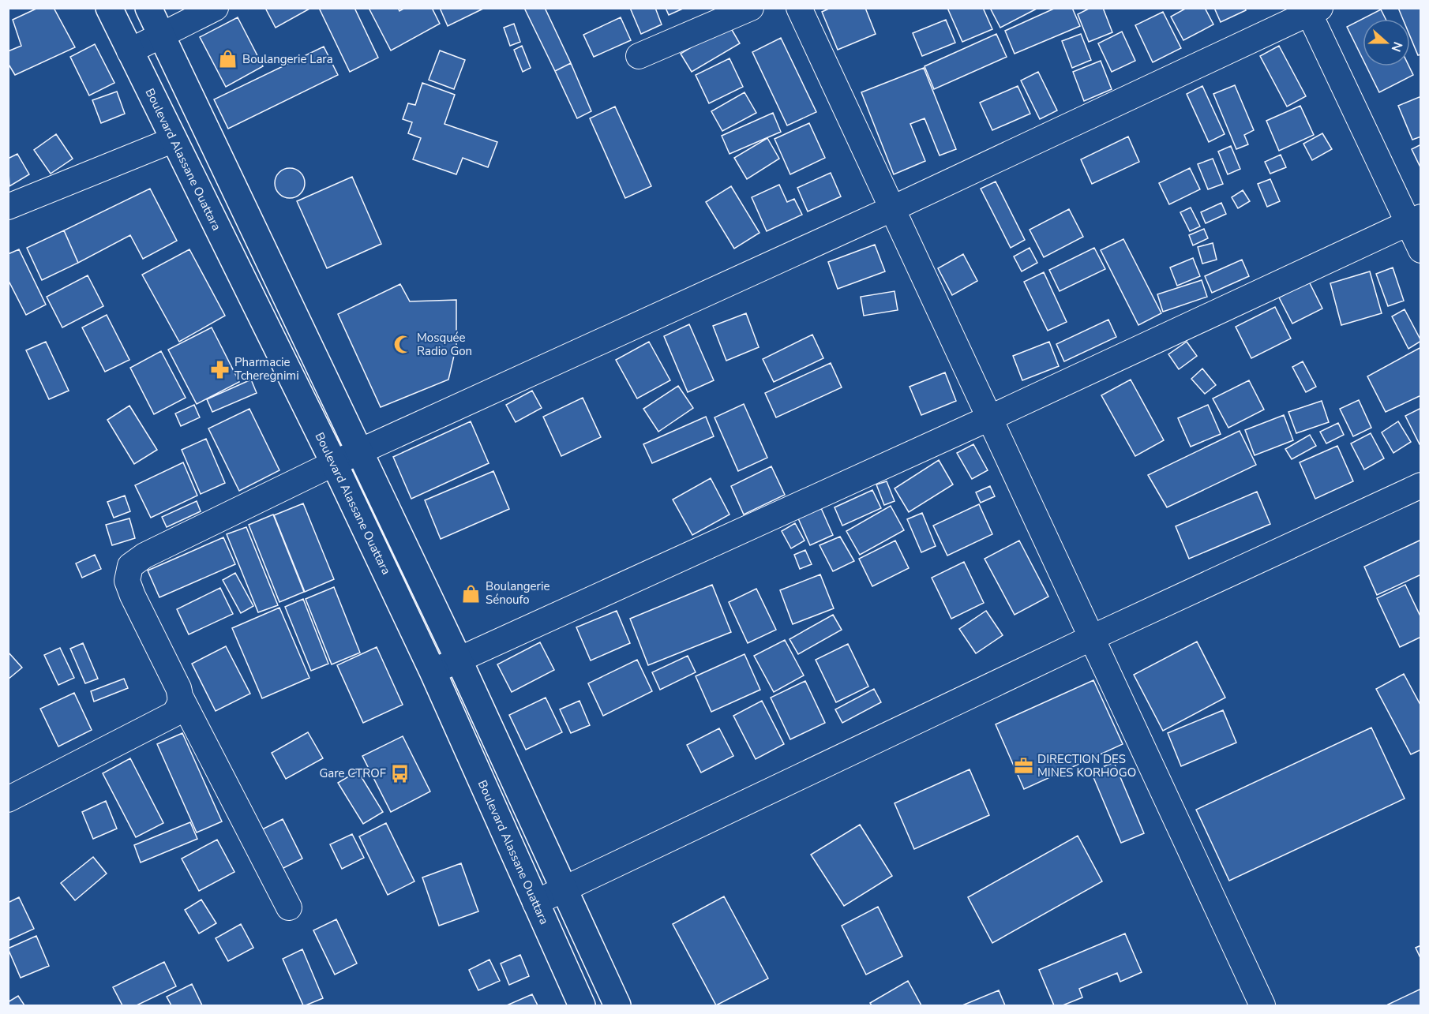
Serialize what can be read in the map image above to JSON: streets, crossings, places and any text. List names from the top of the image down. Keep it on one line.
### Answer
{"streets":{"main road":["Boulevard Alassane Ouattara"]},"places":{"shop":["Boulangerie Lara","Boulangerie Sénoufo"],"mosque":["Mosquée Radio Gon"],"pharmacy":["Pharmacie Tcheregnimi"],"office":["DIRECTION DES MINES KORHOGO"],"bus stop":["Gare CTROF"]},"north":"right"}
